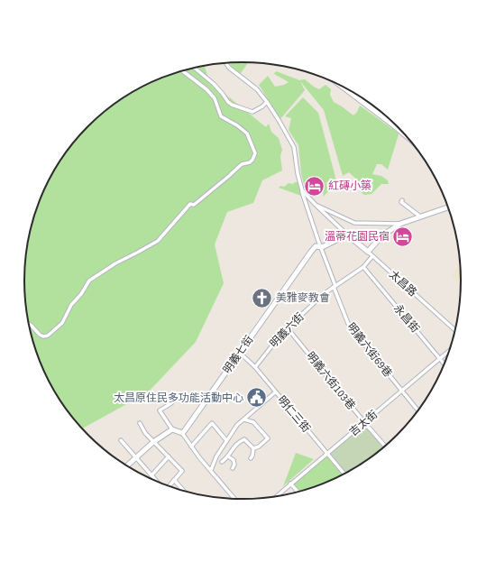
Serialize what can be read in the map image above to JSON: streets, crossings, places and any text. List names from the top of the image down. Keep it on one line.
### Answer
{"streets":{"street":["太昌路","永昌街","明義六街","明義六街69巷","明義七街","明義六街103巷","明仁三街","吉太街"]},"crossings":[["太昌路","明義六街"],["太昌路","明義七街"],["永昌街","明義六街"],["永昌街","吉太街"],["明義六街","明義六街69巷"],["明義六街","明義六街103巷"],["明義六街","明仁三街"],["明義六街69巷","明義七街"],["明義六街69巷","吉太街"],["明義七街","明仁三街"],["明義六街103巷","吉太街"],["明仁三街","吉太街"]],"places":{"hotel":["紅磚小築","溫蒂花園民宿"],"church":["美雅麥教會"],"public building":["太昌原住民多功能活動中心"]}}
